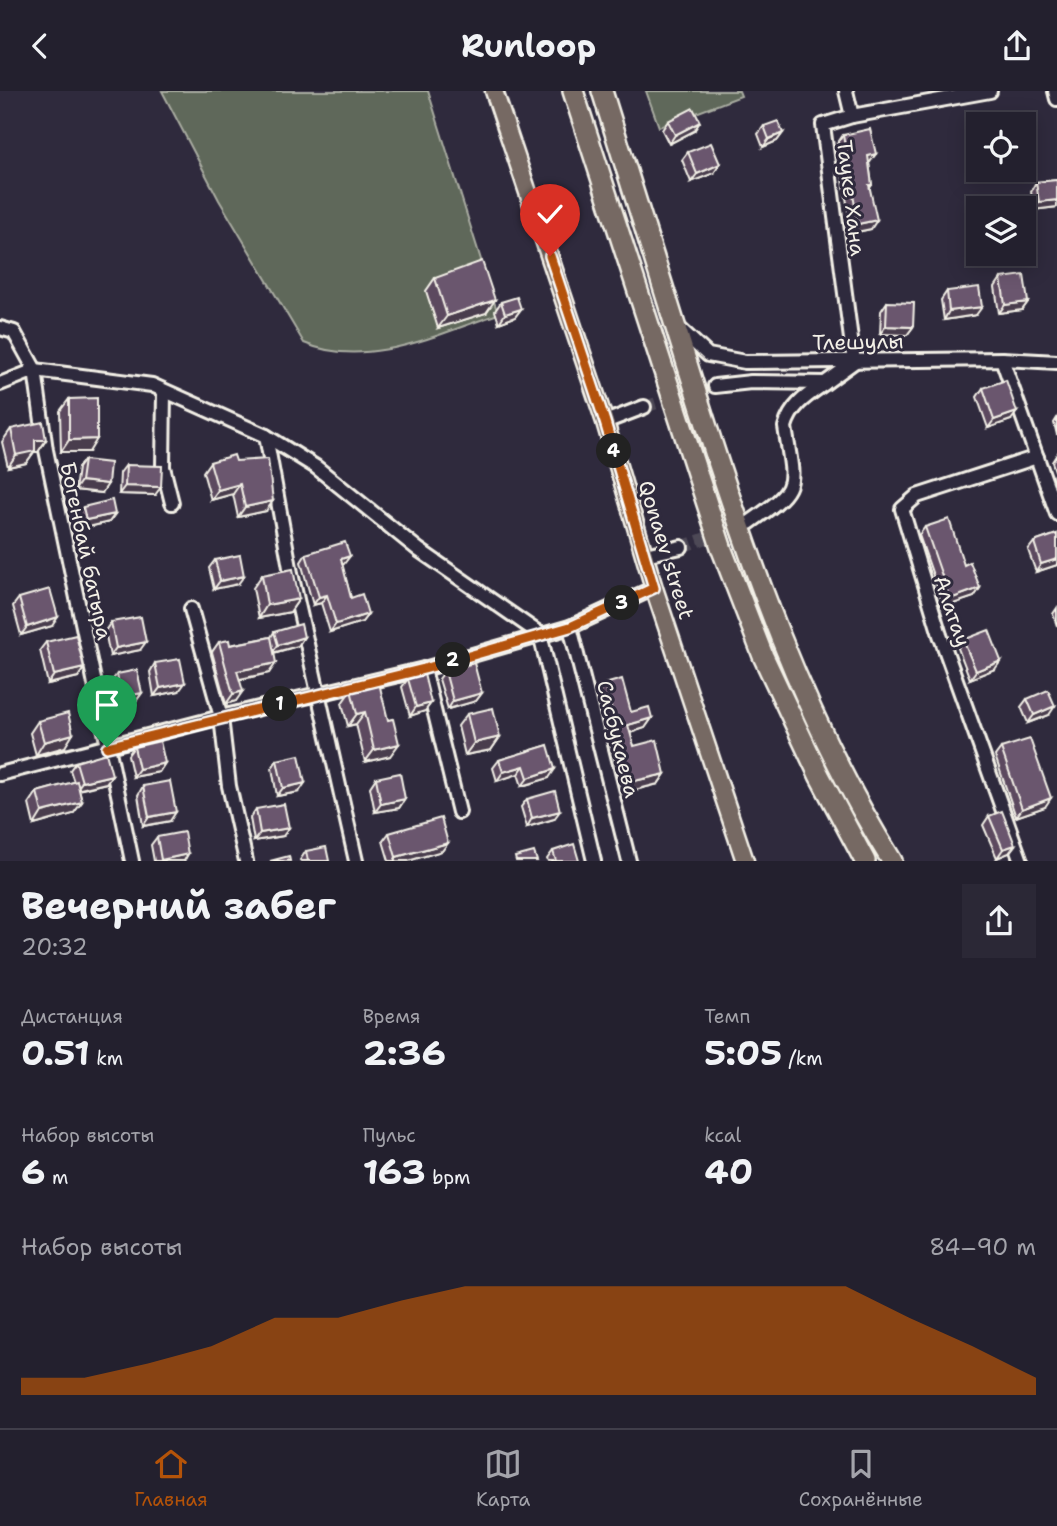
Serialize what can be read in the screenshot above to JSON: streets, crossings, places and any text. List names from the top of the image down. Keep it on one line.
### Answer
{"streets":{"main road":["Qonaev street"],"street":["Тауке Хана","Тлешулы","Богенбай батыра","Алатау","Сасбукаева"]},"crossings":[["Тауке Хана","Тлешулы"]],"page":{"header":"Runloop","pins":["4","3","2","1"],"heading":["Вечерний забег","20:32"],"stats":[["Дистанция","0.51 km"],["Время","2:36"],["Темп","5:05 /km"],["Набор высоты","6 m"],["Пульс","163 bpm"],["kcal","40"]],"chart":["Набор высоты","84–90 m"],"tabs":["Главная","Карта","Сохранённые"]}}
